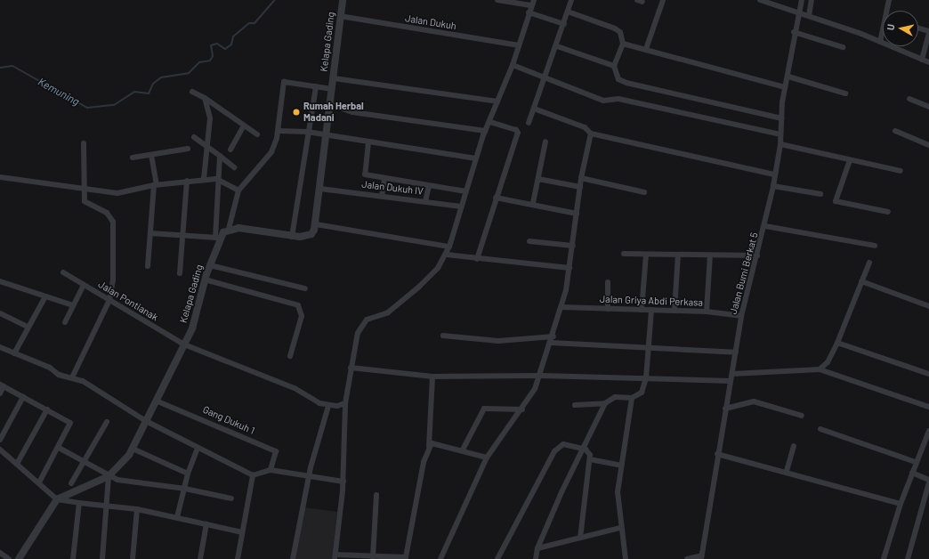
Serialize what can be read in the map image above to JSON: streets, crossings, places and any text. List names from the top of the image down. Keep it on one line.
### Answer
{"streets":{"street":["Jalan Dukuh","Kelapa Gading","Jalan Dukuh IV","Jalan Bumi Berkat 5","Jalan Pontianak","Jalan Griya Abdi Perkasa","Gang Dukuh 1"]},"crossings":[["Jalan Dukuh","Kelapa Gading"],["Kelapa Gading","Jalan Dukuh IV"],["Kelapa Gading","Jalan Pontianak"],["Kelapa Gading","Gang Dukuh 1"],["Jalan Bumi Berkat 5","Jalan Griya Abdi Perkasa"]],"water":["Kemuning"],"places":["Rumah Herbal Madani"],"north":"left"}
